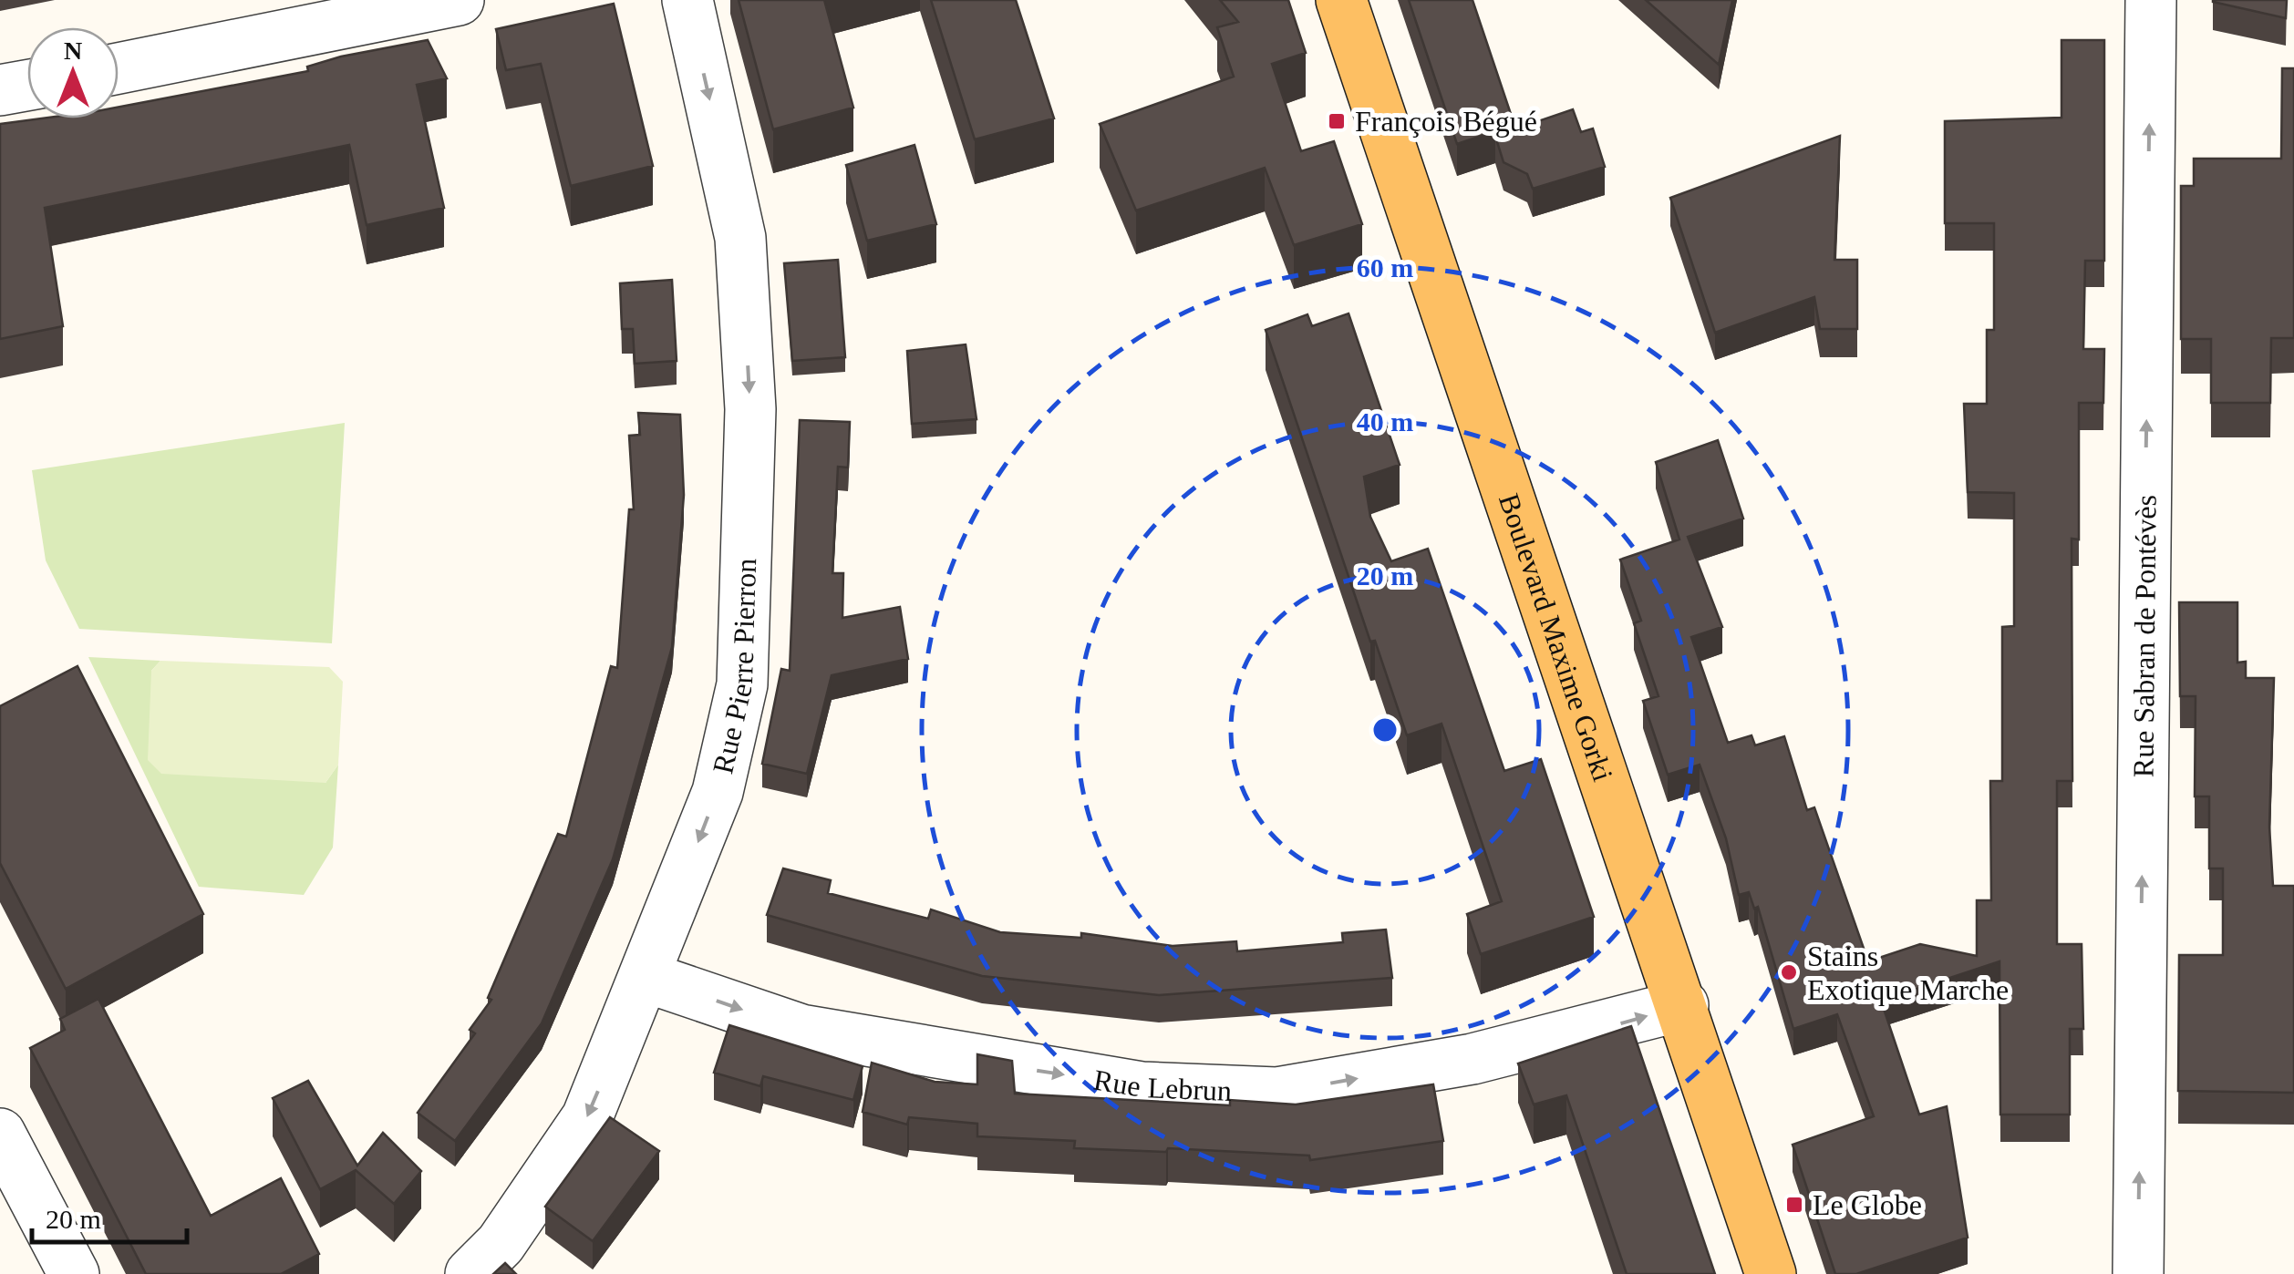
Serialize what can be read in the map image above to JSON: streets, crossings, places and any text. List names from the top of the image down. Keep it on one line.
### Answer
{"streets":{"main road":["Boulevard Maxime Gorki"],"street":["Rue Sabran de Pontévès","Rue Pierre Pierron","Rue Lebrun"]},"crossings":[["Boulevard Maxime Gorki","Rue Lebrun"],["Rue Pierre Pierron","Rue Lebrun"]],"one_way":["Rue Sabran de Pontévès","Rue Pierre Pierron","Rue Lebrun"],"places":{"transit":["François Bégué","Le Globe"],"other":["Stains Exotique Marche"]},"scale_bar":"20 m","north":"top","rings":["60 m","40 m","20 m"]}
